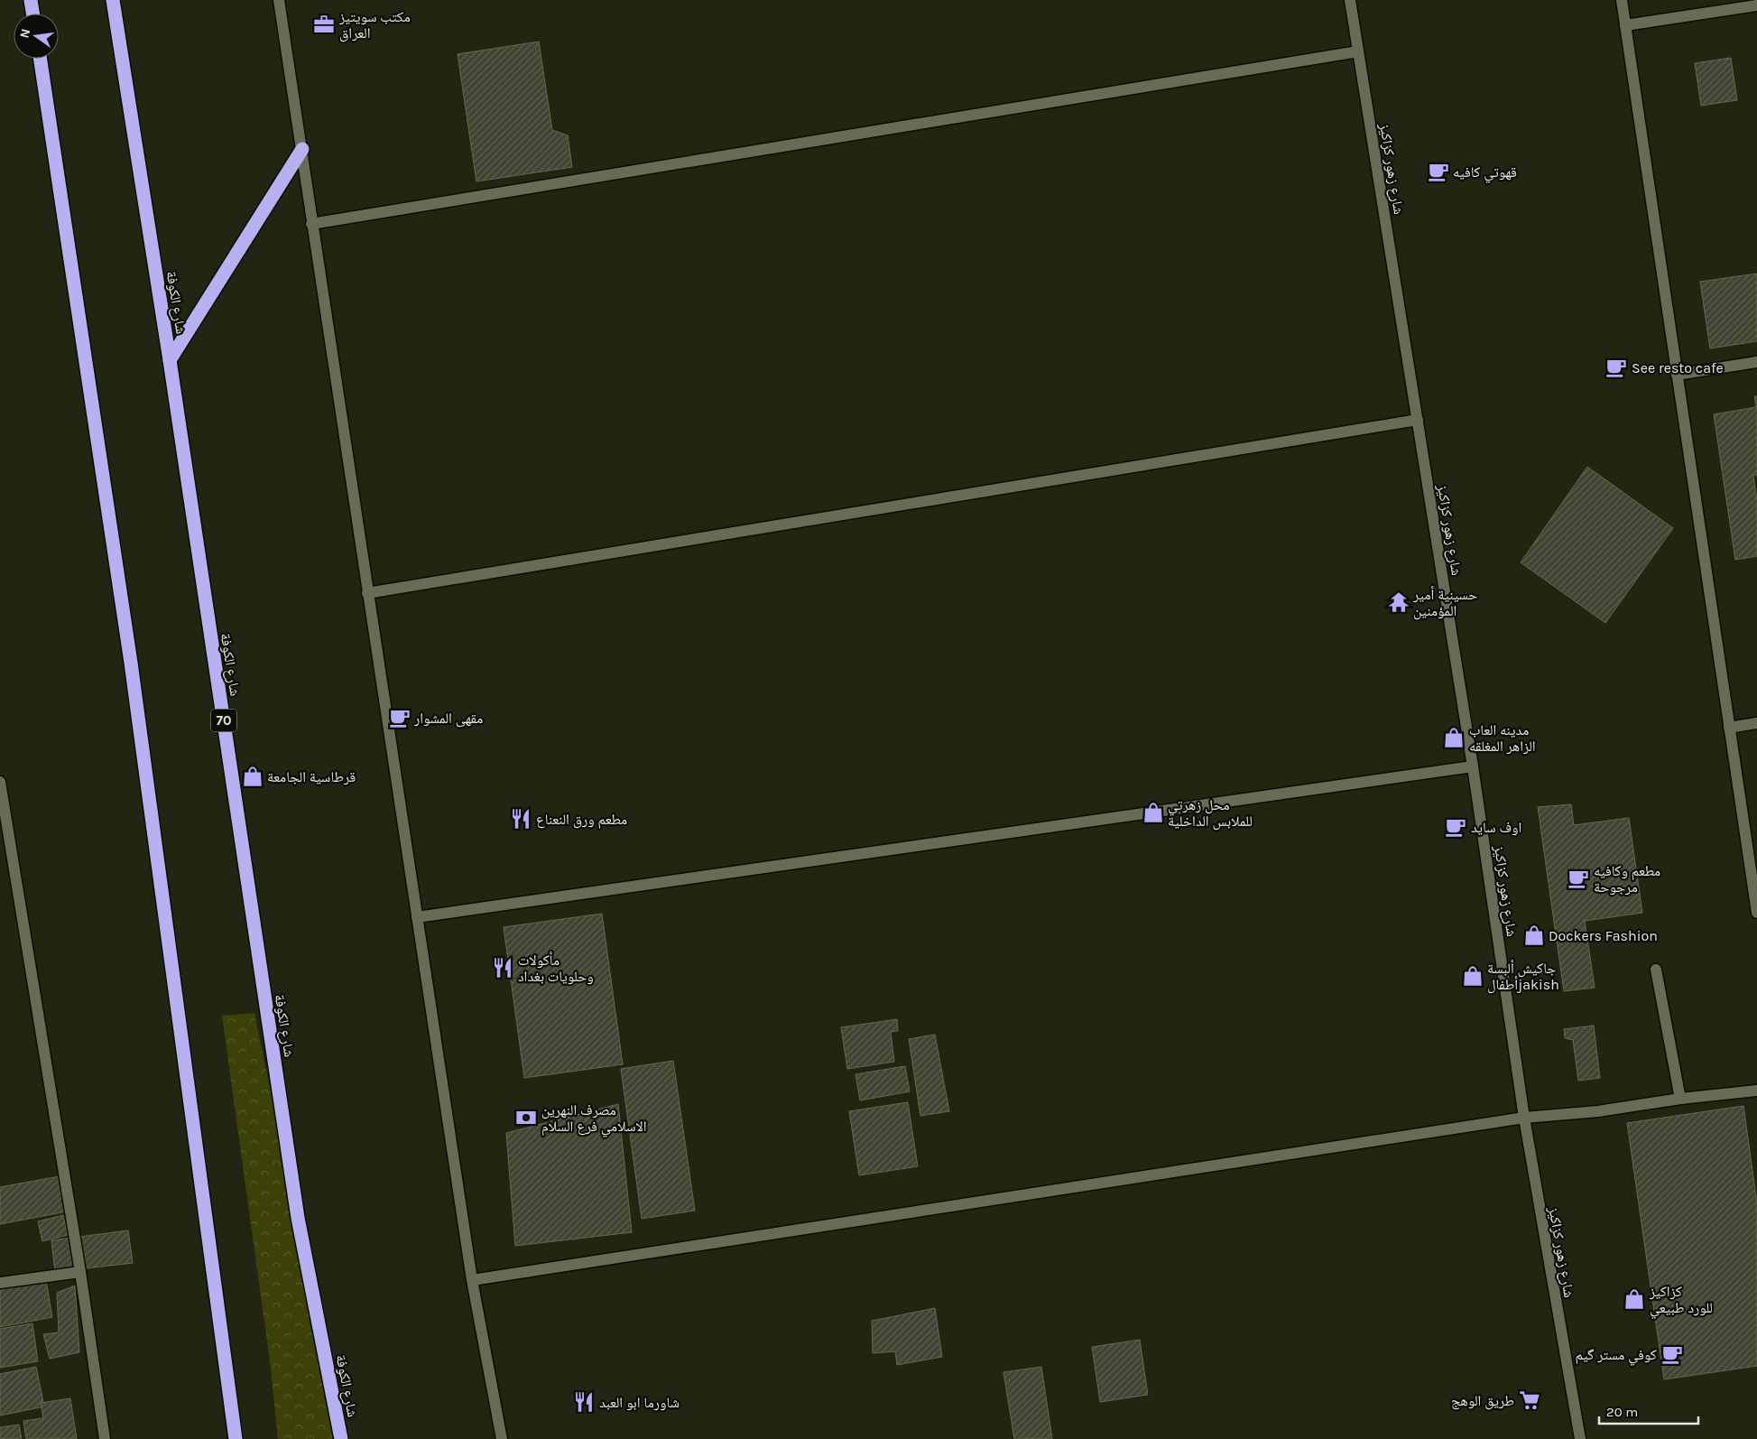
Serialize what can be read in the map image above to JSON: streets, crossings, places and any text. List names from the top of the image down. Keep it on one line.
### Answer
{"streets":{"highway":["شارع الكوفة","70"],"street":["شارع زهور كزاكيز"]},"places":{"office":["مكتب سويتيز العراق"],"cafe":["قهوتي كافيه","See resto cafe","مقهى المشوار","اوف سايد","مطعم وكافيه مرجوحة","كوفي مستر گيم"],"temple":["حسينية أمير المؤمنين"],"shop":["مدينه العاب الزاهر المغلقه","قرطاسية الجامعة","محل زهرتي للملابس الداخلية","Dockers Fashion","جاكيش ألبسة أطفالjakish","كزاكيز للورد طبيعي"],"restaurant":["مطعم ورق النعناع","مأكولات وحلويات بغداد","شاورما ابو العبد"],"bank":["مصرف النهرين الاسلامي فرع السلام"],"supermarket":["طريق الوهج"]},"scale_bar":"20 m","north":"left"}
